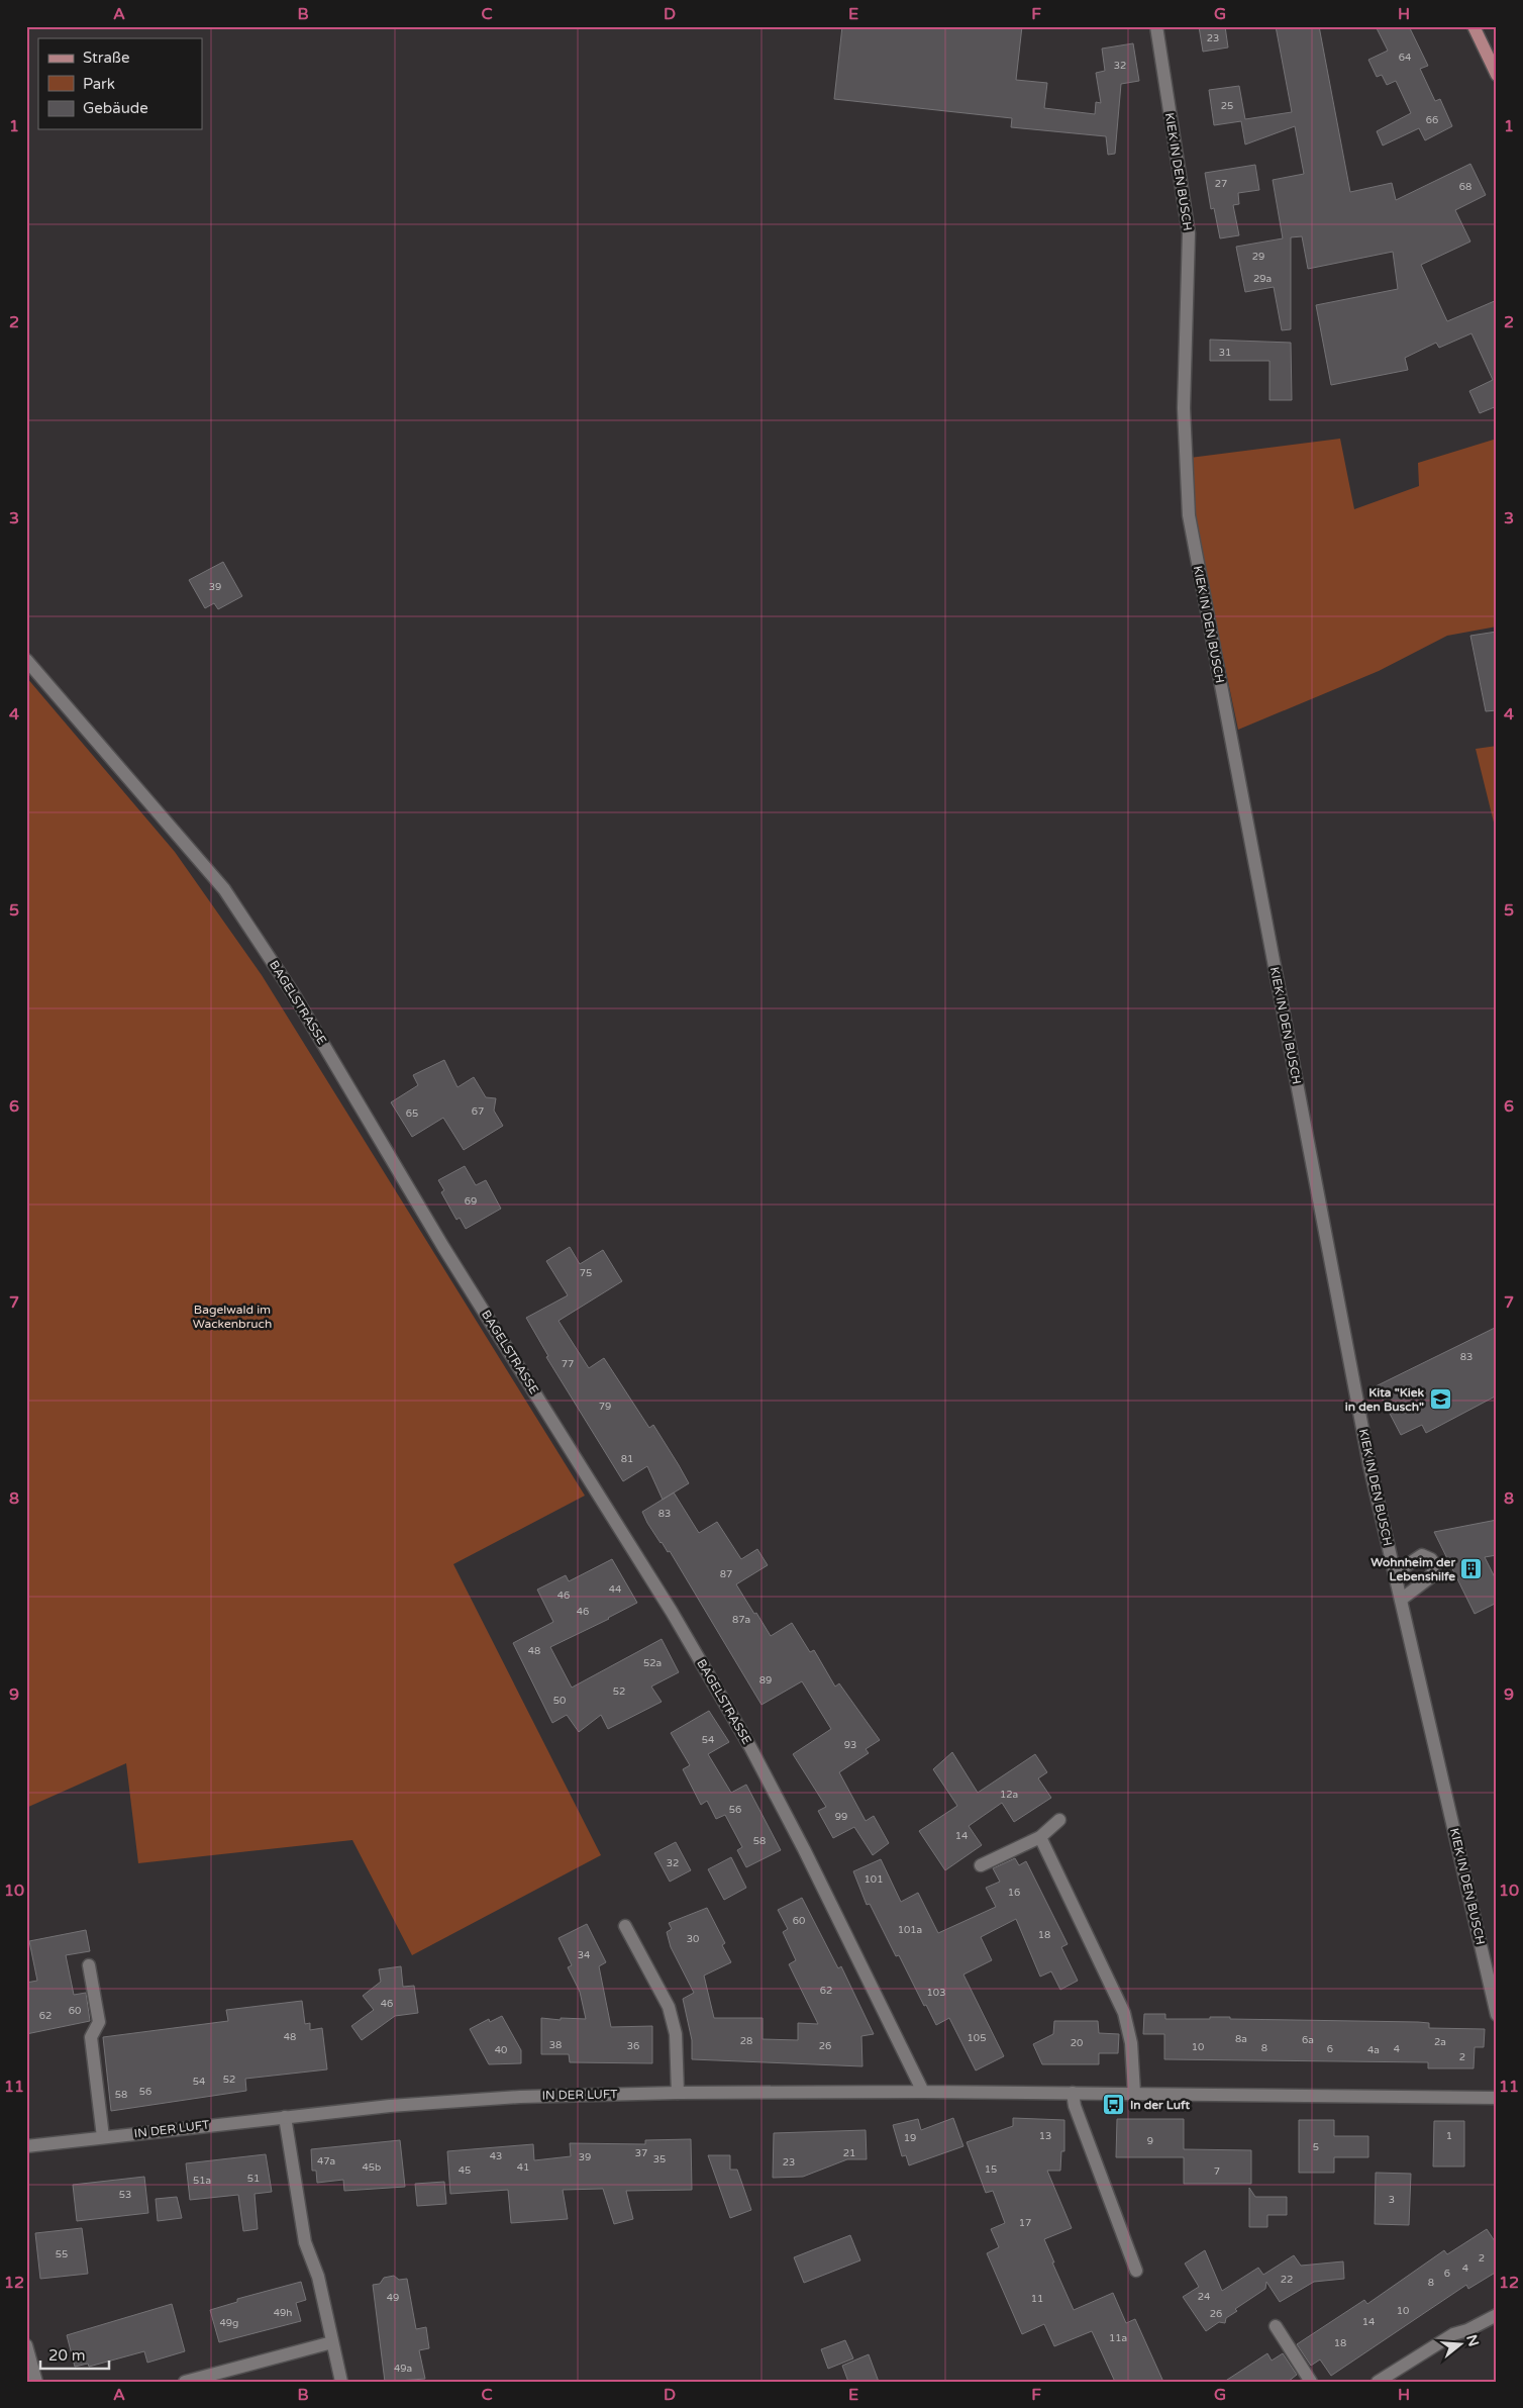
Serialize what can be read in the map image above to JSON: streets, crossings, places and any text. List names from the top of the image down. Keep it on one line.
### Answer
{"streets":{"street":["KIEK IN DEN BUSCH","BAGELSTRASSE","IN DER LUFT"]},"crossings":[["BAGELSTRASSE","IN DER LUFT"]],"parks":["Bagelwald im Wackenbruch"],"places":{"school or university":["Kita \"Kiek in den Busch\""],"building":["Wohnheim der Lebenshilfe"],"bus stop":["In der Luft"]},"house_numbers":["23","64","32","25","66","27","68","29","29a","31","39","67","65","69","75","83","77","79","81","83","87","44","46","46","87a","48","52a","89","52","50","54","93","12a","56","99","14","58","32","101","16","60","101a","18","30","34","62","103","46","60","62","48","105","8a","6a","28","2a","20","38","36","26","10","8","6","4","40","4a","2","52","54","56","58","13","1","19","9","5","37","21","43","39","35","47a","23","45b","41","15","45","7","51","51a","53","3","17","55","2","4","6","22","8","24","49","11","10","49h","26","14","49g","11a","18","49a"],"legend":["Straße","Park","Gebäude"],"scale_bar":"20 m","north":"right","grid":{"columns":["A","B","C","D","E","F","G","H"],"rows":["1","2","3","4","5","6","7","8","9","10","11","12"]}}
